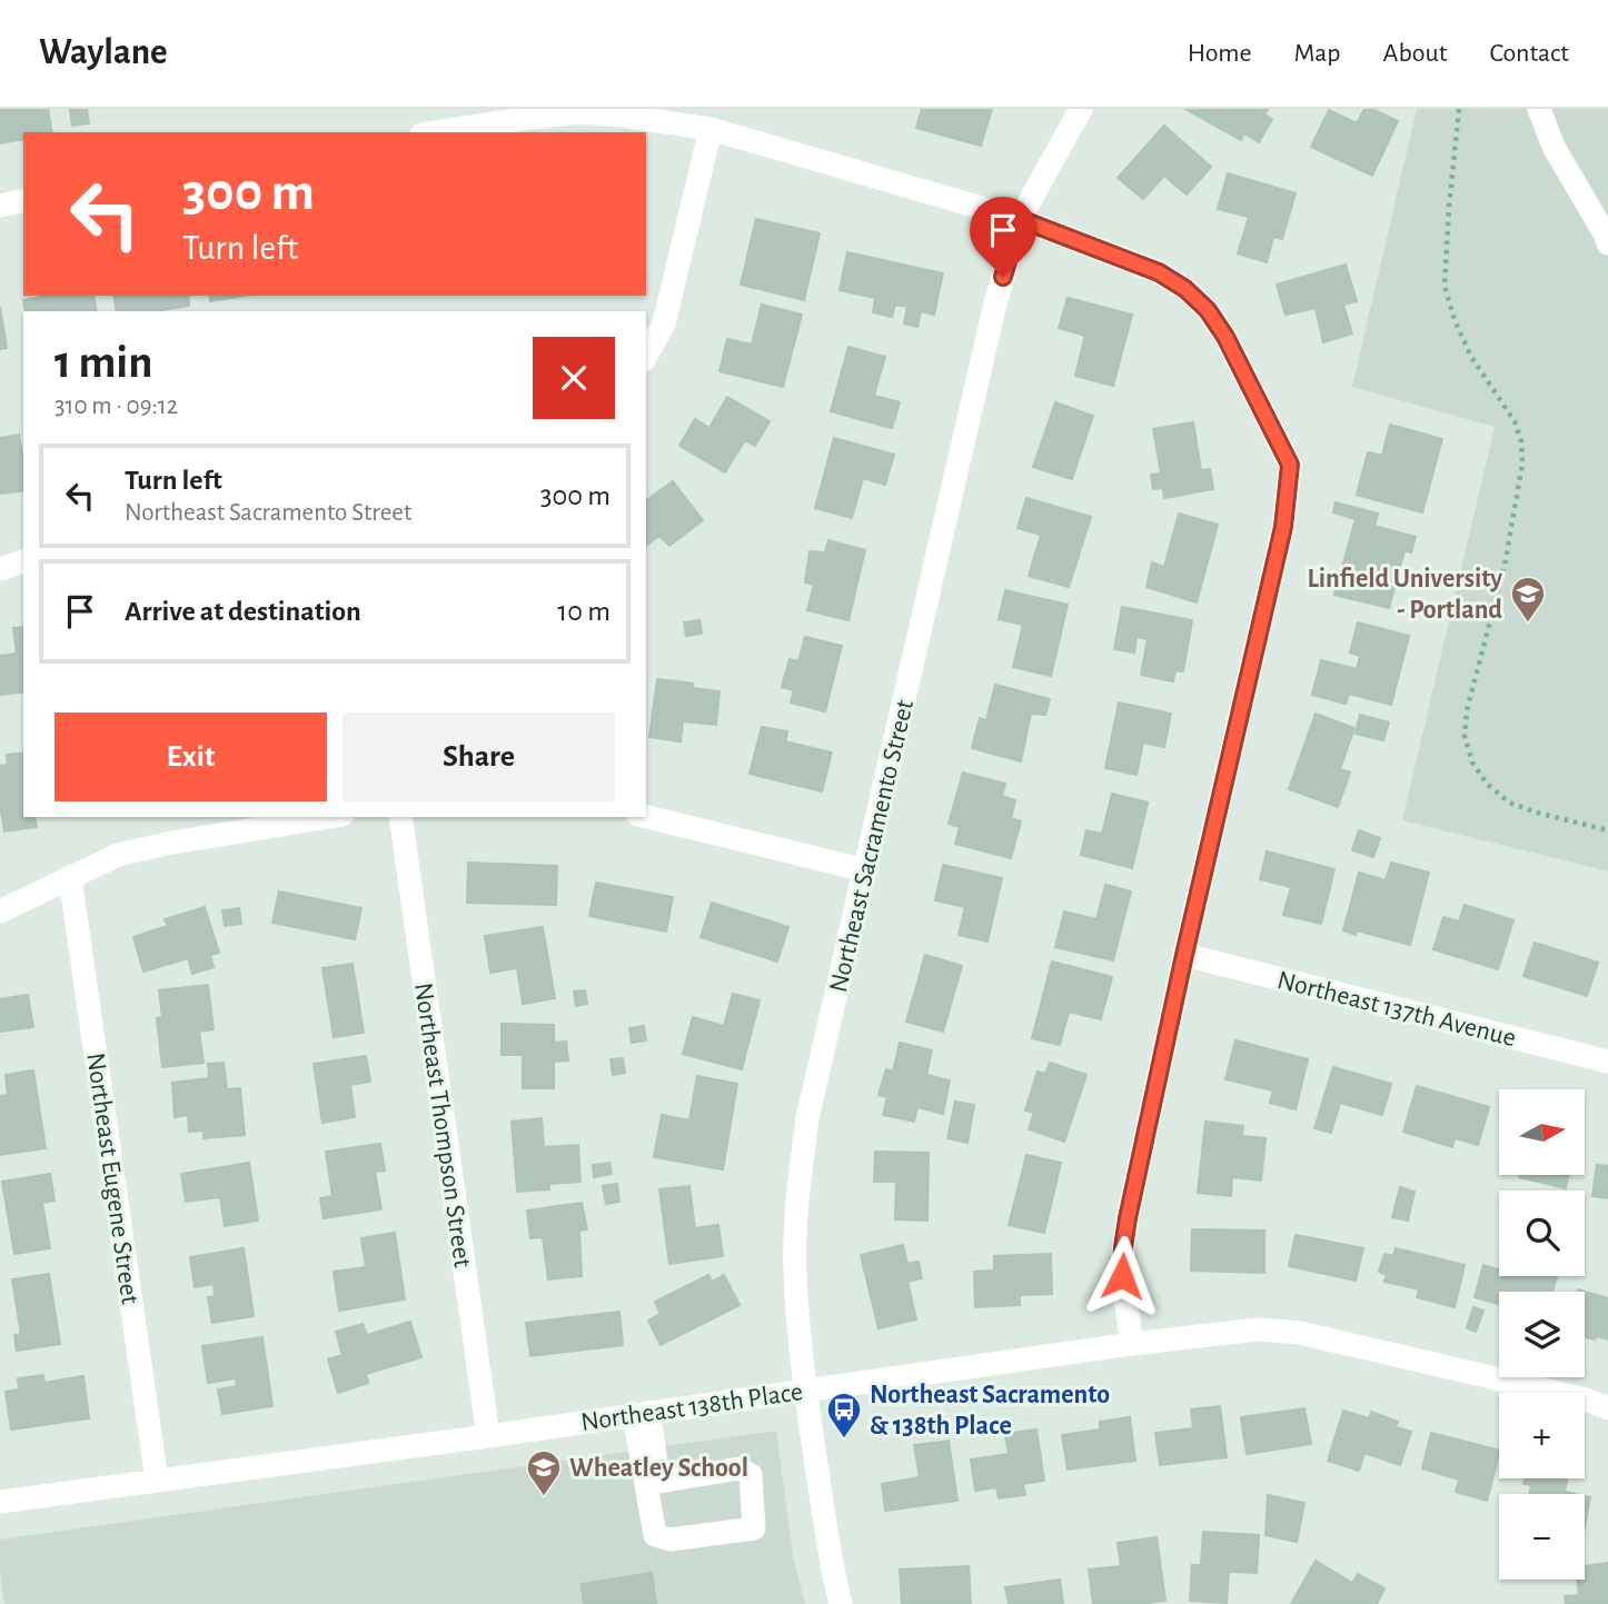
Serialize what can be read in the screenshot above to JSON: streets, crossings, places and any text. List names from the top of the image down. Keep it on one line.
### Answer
{"streets":{"street":["Northeast Sacramento Street","Northeast 137th Avenue","Northeast Thompson Street","Northeast Eugene Street","Northeast 138th Place"]},"crossings":[["Northeast Sacramento Street","Northeast 138th Place"],["Northeast Thompson Street","Northeast 138th Place"],["Northeast Eugene Street","Northeast 138th Place"]],"places":{"school or university":["Linfield University - Portland","Wheatley School"],"bus stop":["Northeast Sacramento & 138th Place"]},"north":"right","page":{"header":"Waylane","nav":["Home","Map","About","Contact"],"turn":["300 m","Turn left"],"heading":["1 min","310 m · 09:12"],"list":[{"name":"Turn left","note":"Northeast Sacramento Street","value":"300 m"},{"name":"Arrive at destination","value":"10 m"}],"buttons":["Exit","Share"],"map_buttons":["+","−"]}}
